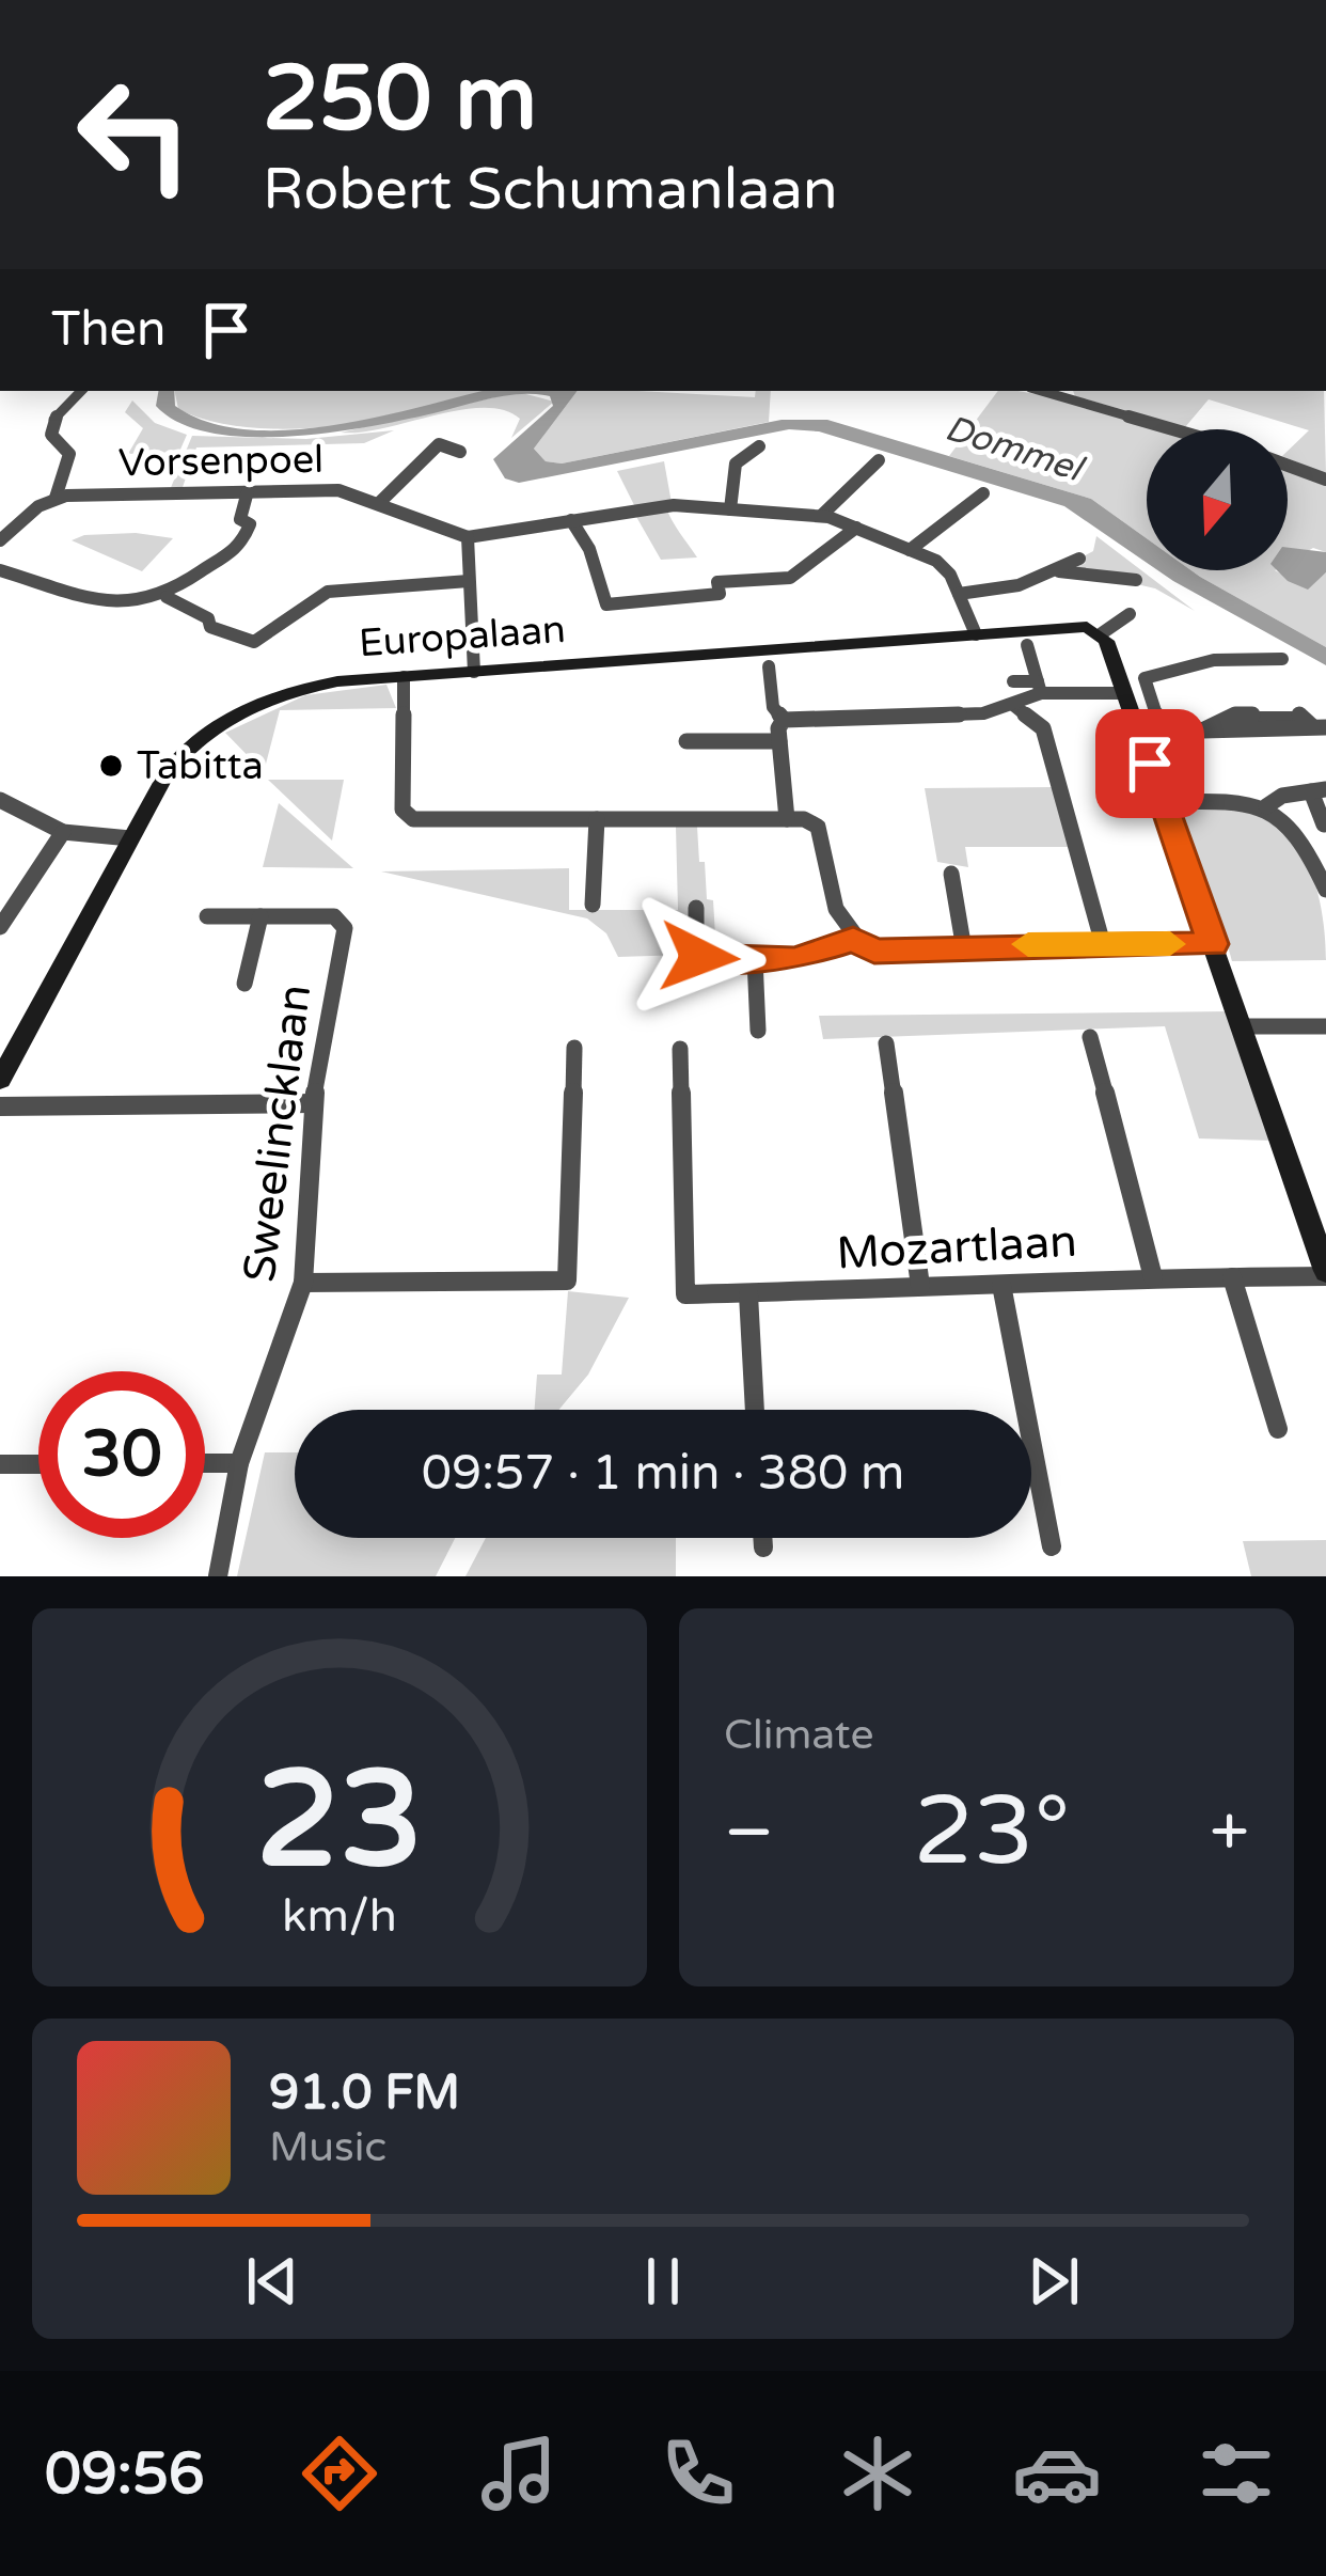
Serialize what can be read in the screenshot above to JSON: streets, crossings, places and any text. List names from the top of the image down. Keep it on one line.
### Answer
{"streets":{"street":["Vorsenpoel","Europalaan","Sweelincklaan","Mozartlaan"]},"water":["Dommel"],"places":["Tabitta"],"north":"bottom","page":{"turn":["250 m","Robert Schumanlaan"],"then":"Then","limit":"30","trip":"09:57 · 1 min · 380 m","tile":"Climate","heat":["−","23°","+"],"song":["91.0 FM","Music"],"tabs":"09:56","gauge":["23","km/h"]}}
